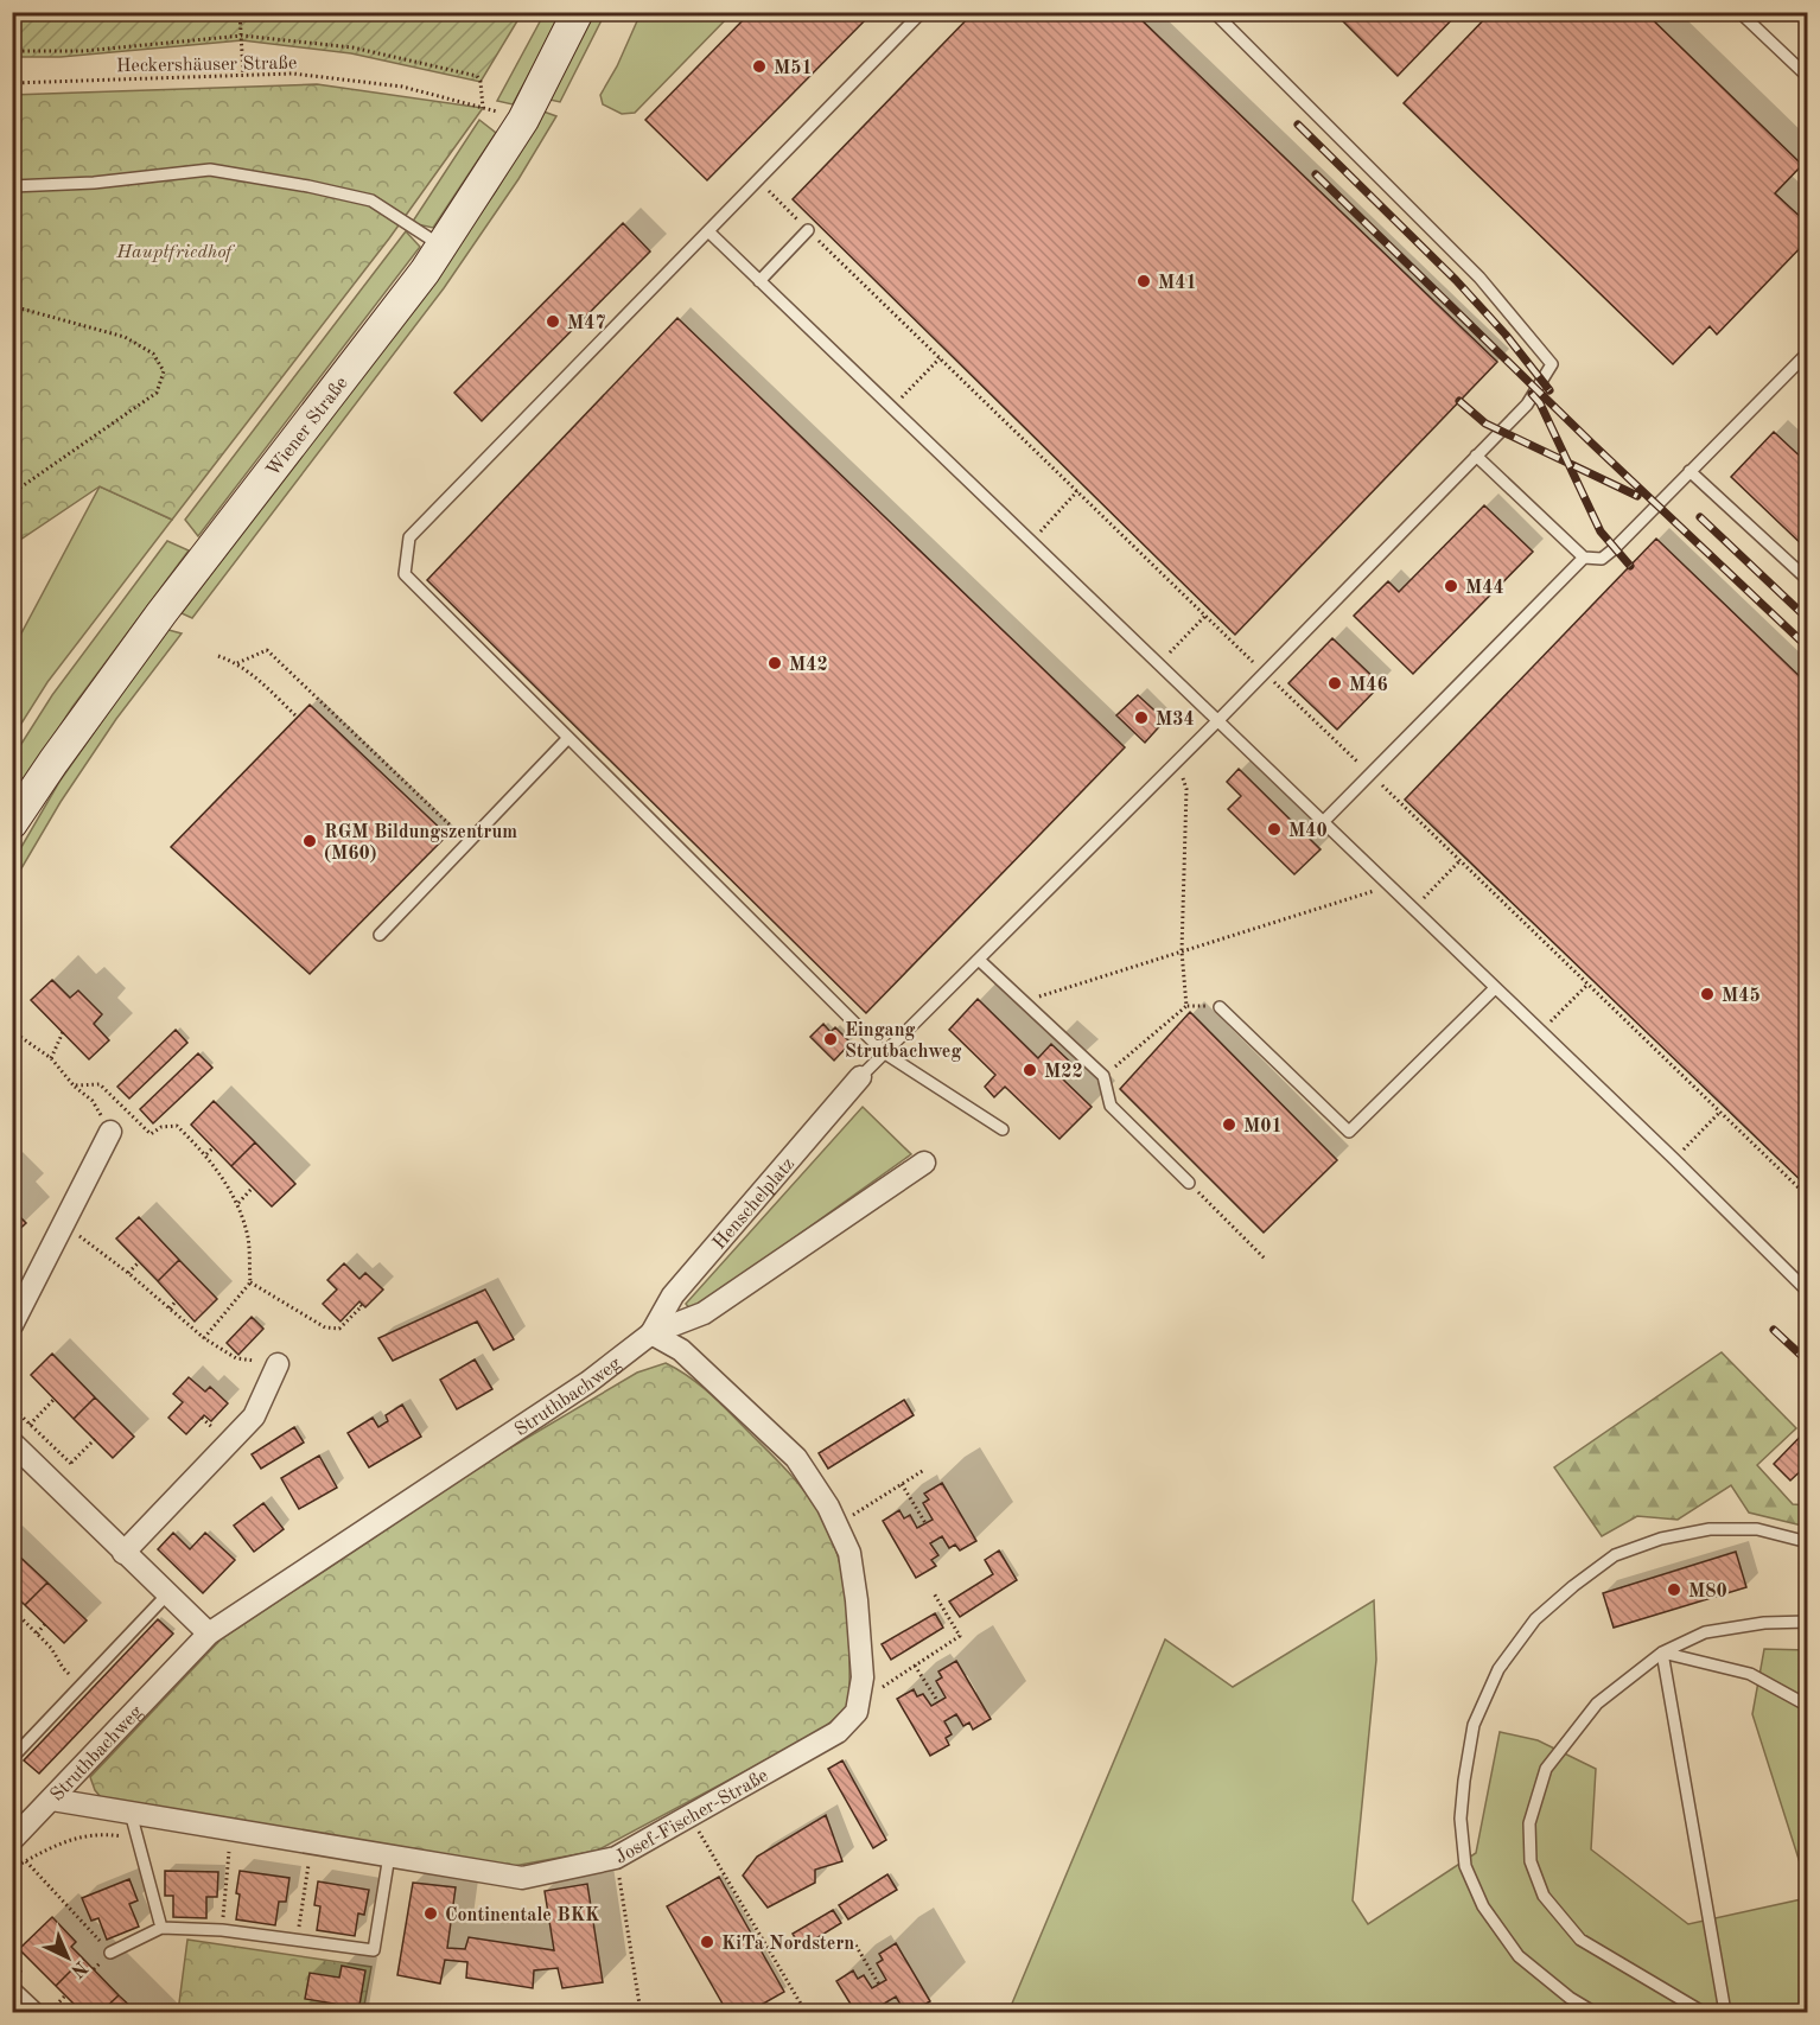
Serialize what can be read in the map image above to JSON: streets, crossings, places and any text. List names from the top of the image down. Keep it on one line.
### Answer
{"streets":{"main road":["Wiener Straße"],"street":["Henschelplatz","Struthbachweg","Josef-Fischer-Straße"],"path":["Heckershäuser Straße"]},"crossings":[["Heckershäuser Straße","Wiener Straße"],["Henschelplatz","Struthbachweg"],["Struthbachweg","Josef-Fischer-Straße"]],"parks":["Hauptfriedhof"],"places":["M51","M41","M47","M44","M42","M46","M34","M40","RGM Bildungszentrum (M60)","M45","Eingang Strutbachweg","M22","M01","M80","Continentale BKK","KiTa Nordstern"],"north":"bottom right"}
